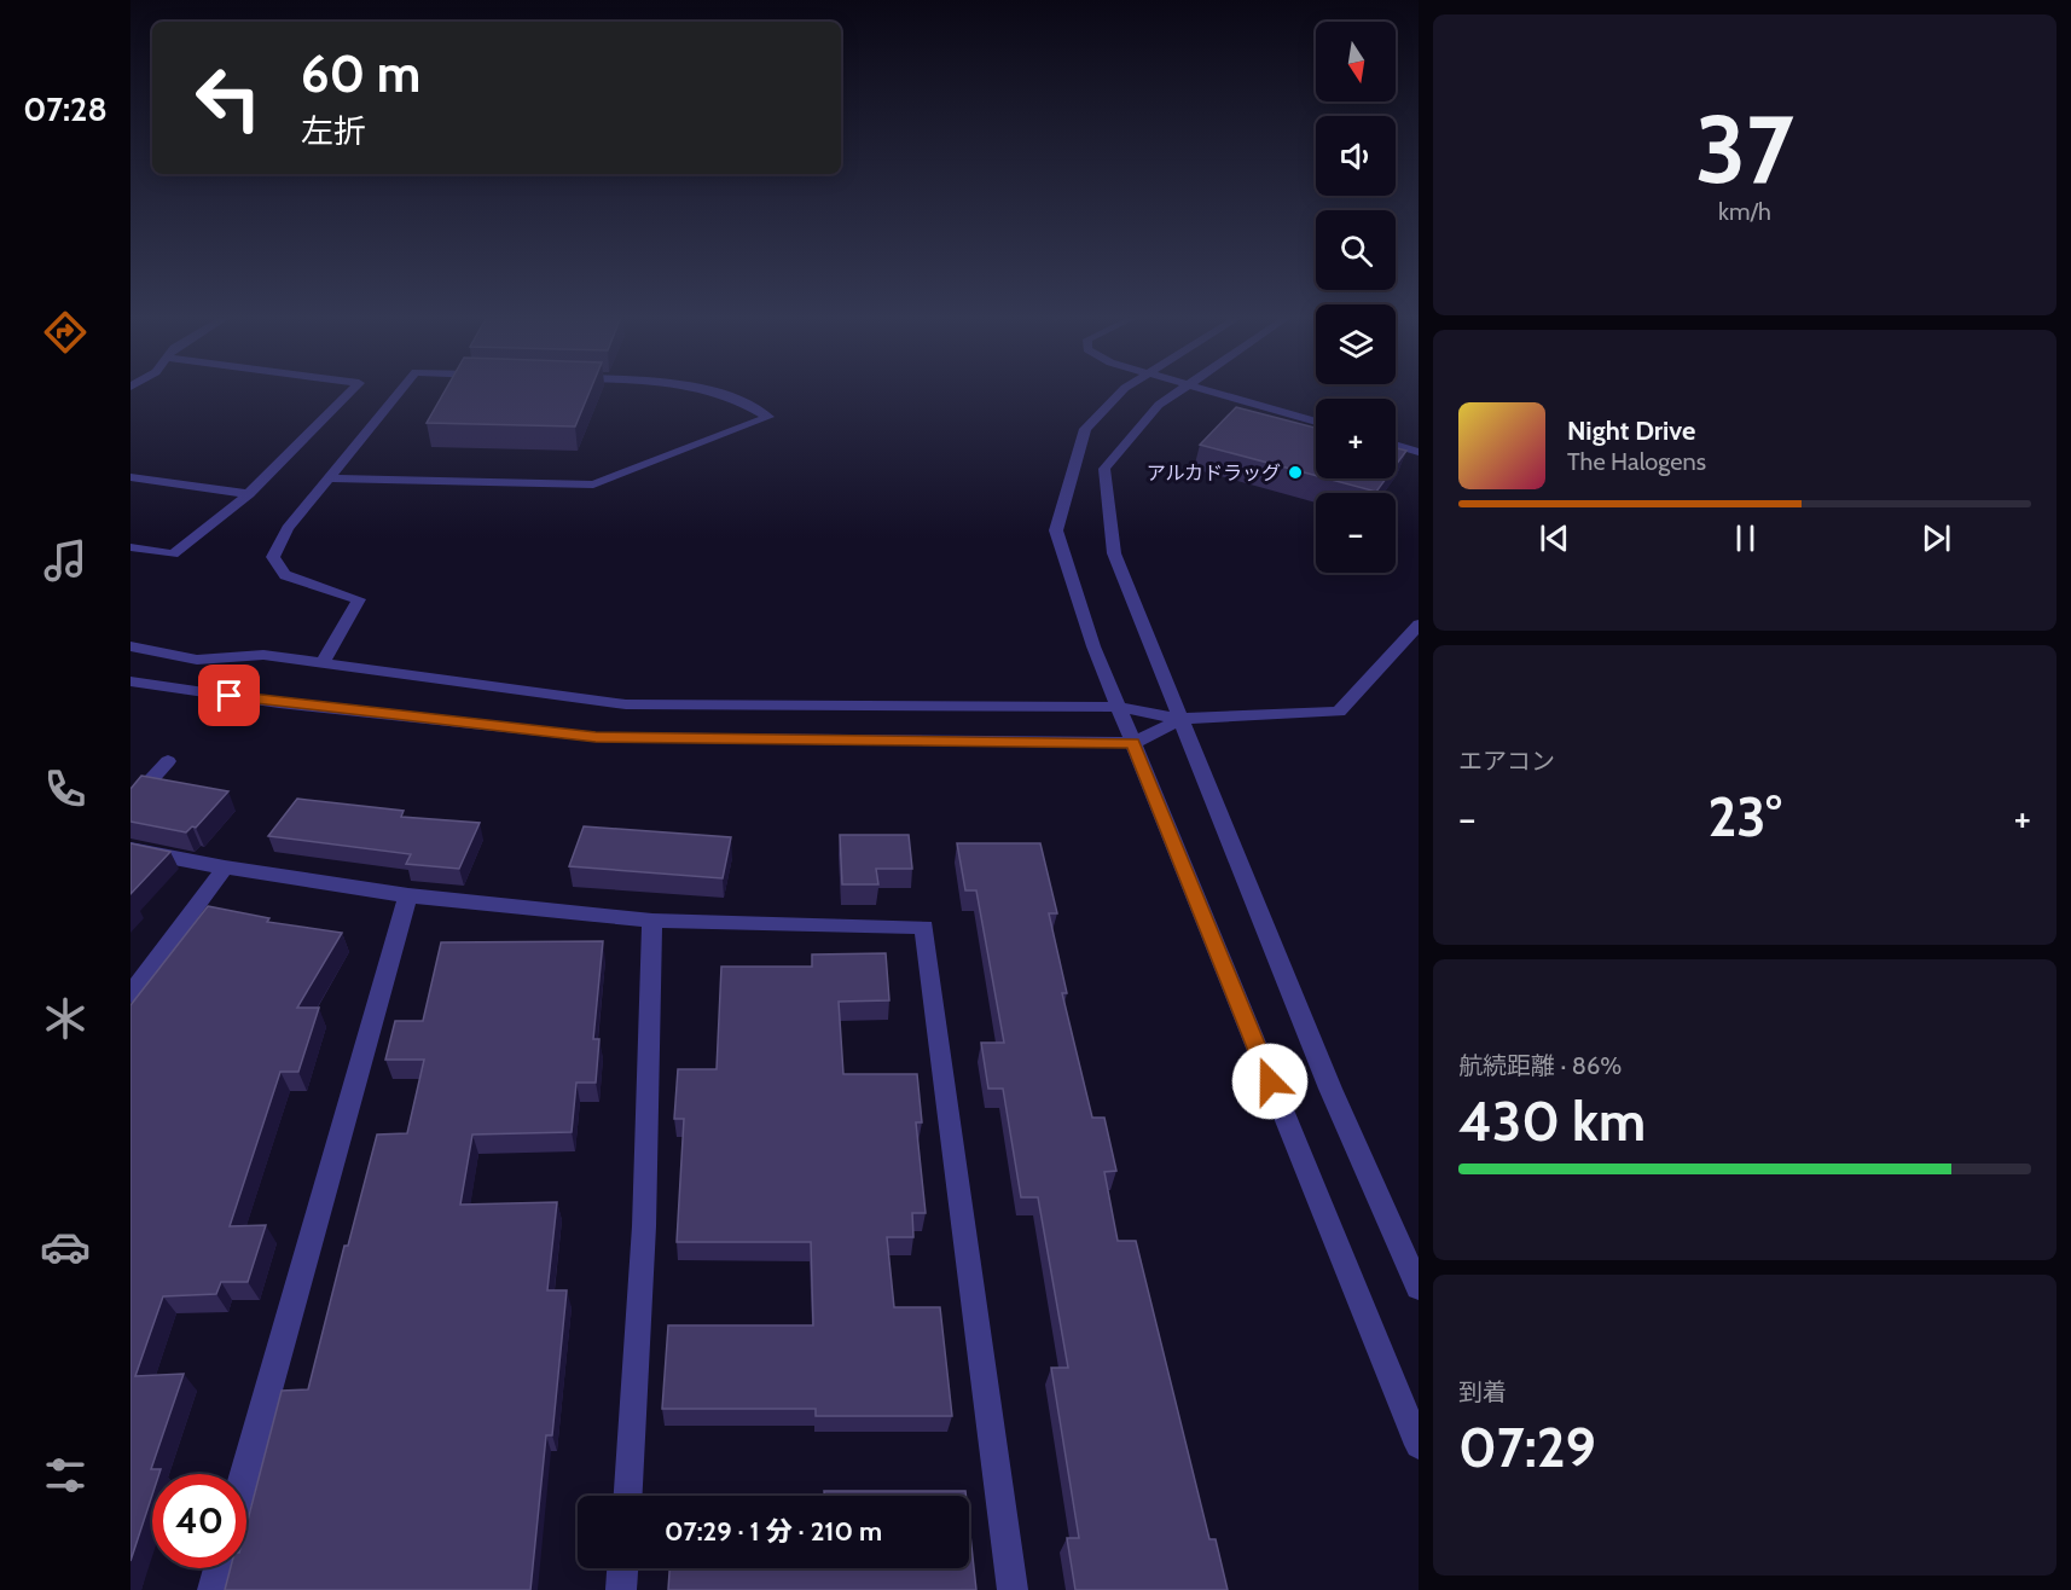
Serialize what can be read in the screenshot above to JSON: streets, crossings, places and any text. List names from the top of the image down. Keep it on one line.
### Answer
{"places":["アルカドラッグ"],"north":"bottom","page":{"tabs":"07:28","tile":[["37","km/h"],"エアコン",["航続距離 · 86%","430 km"],["到着","07:29"]],"map_buttons":["+","−"],"turn":["60 m","左折"],"song":["Night Drive","The Halogens"],"heat":["−","23°","+"],"limit":"40","trip":"07:29 · 1 分 · 210 m"}}
